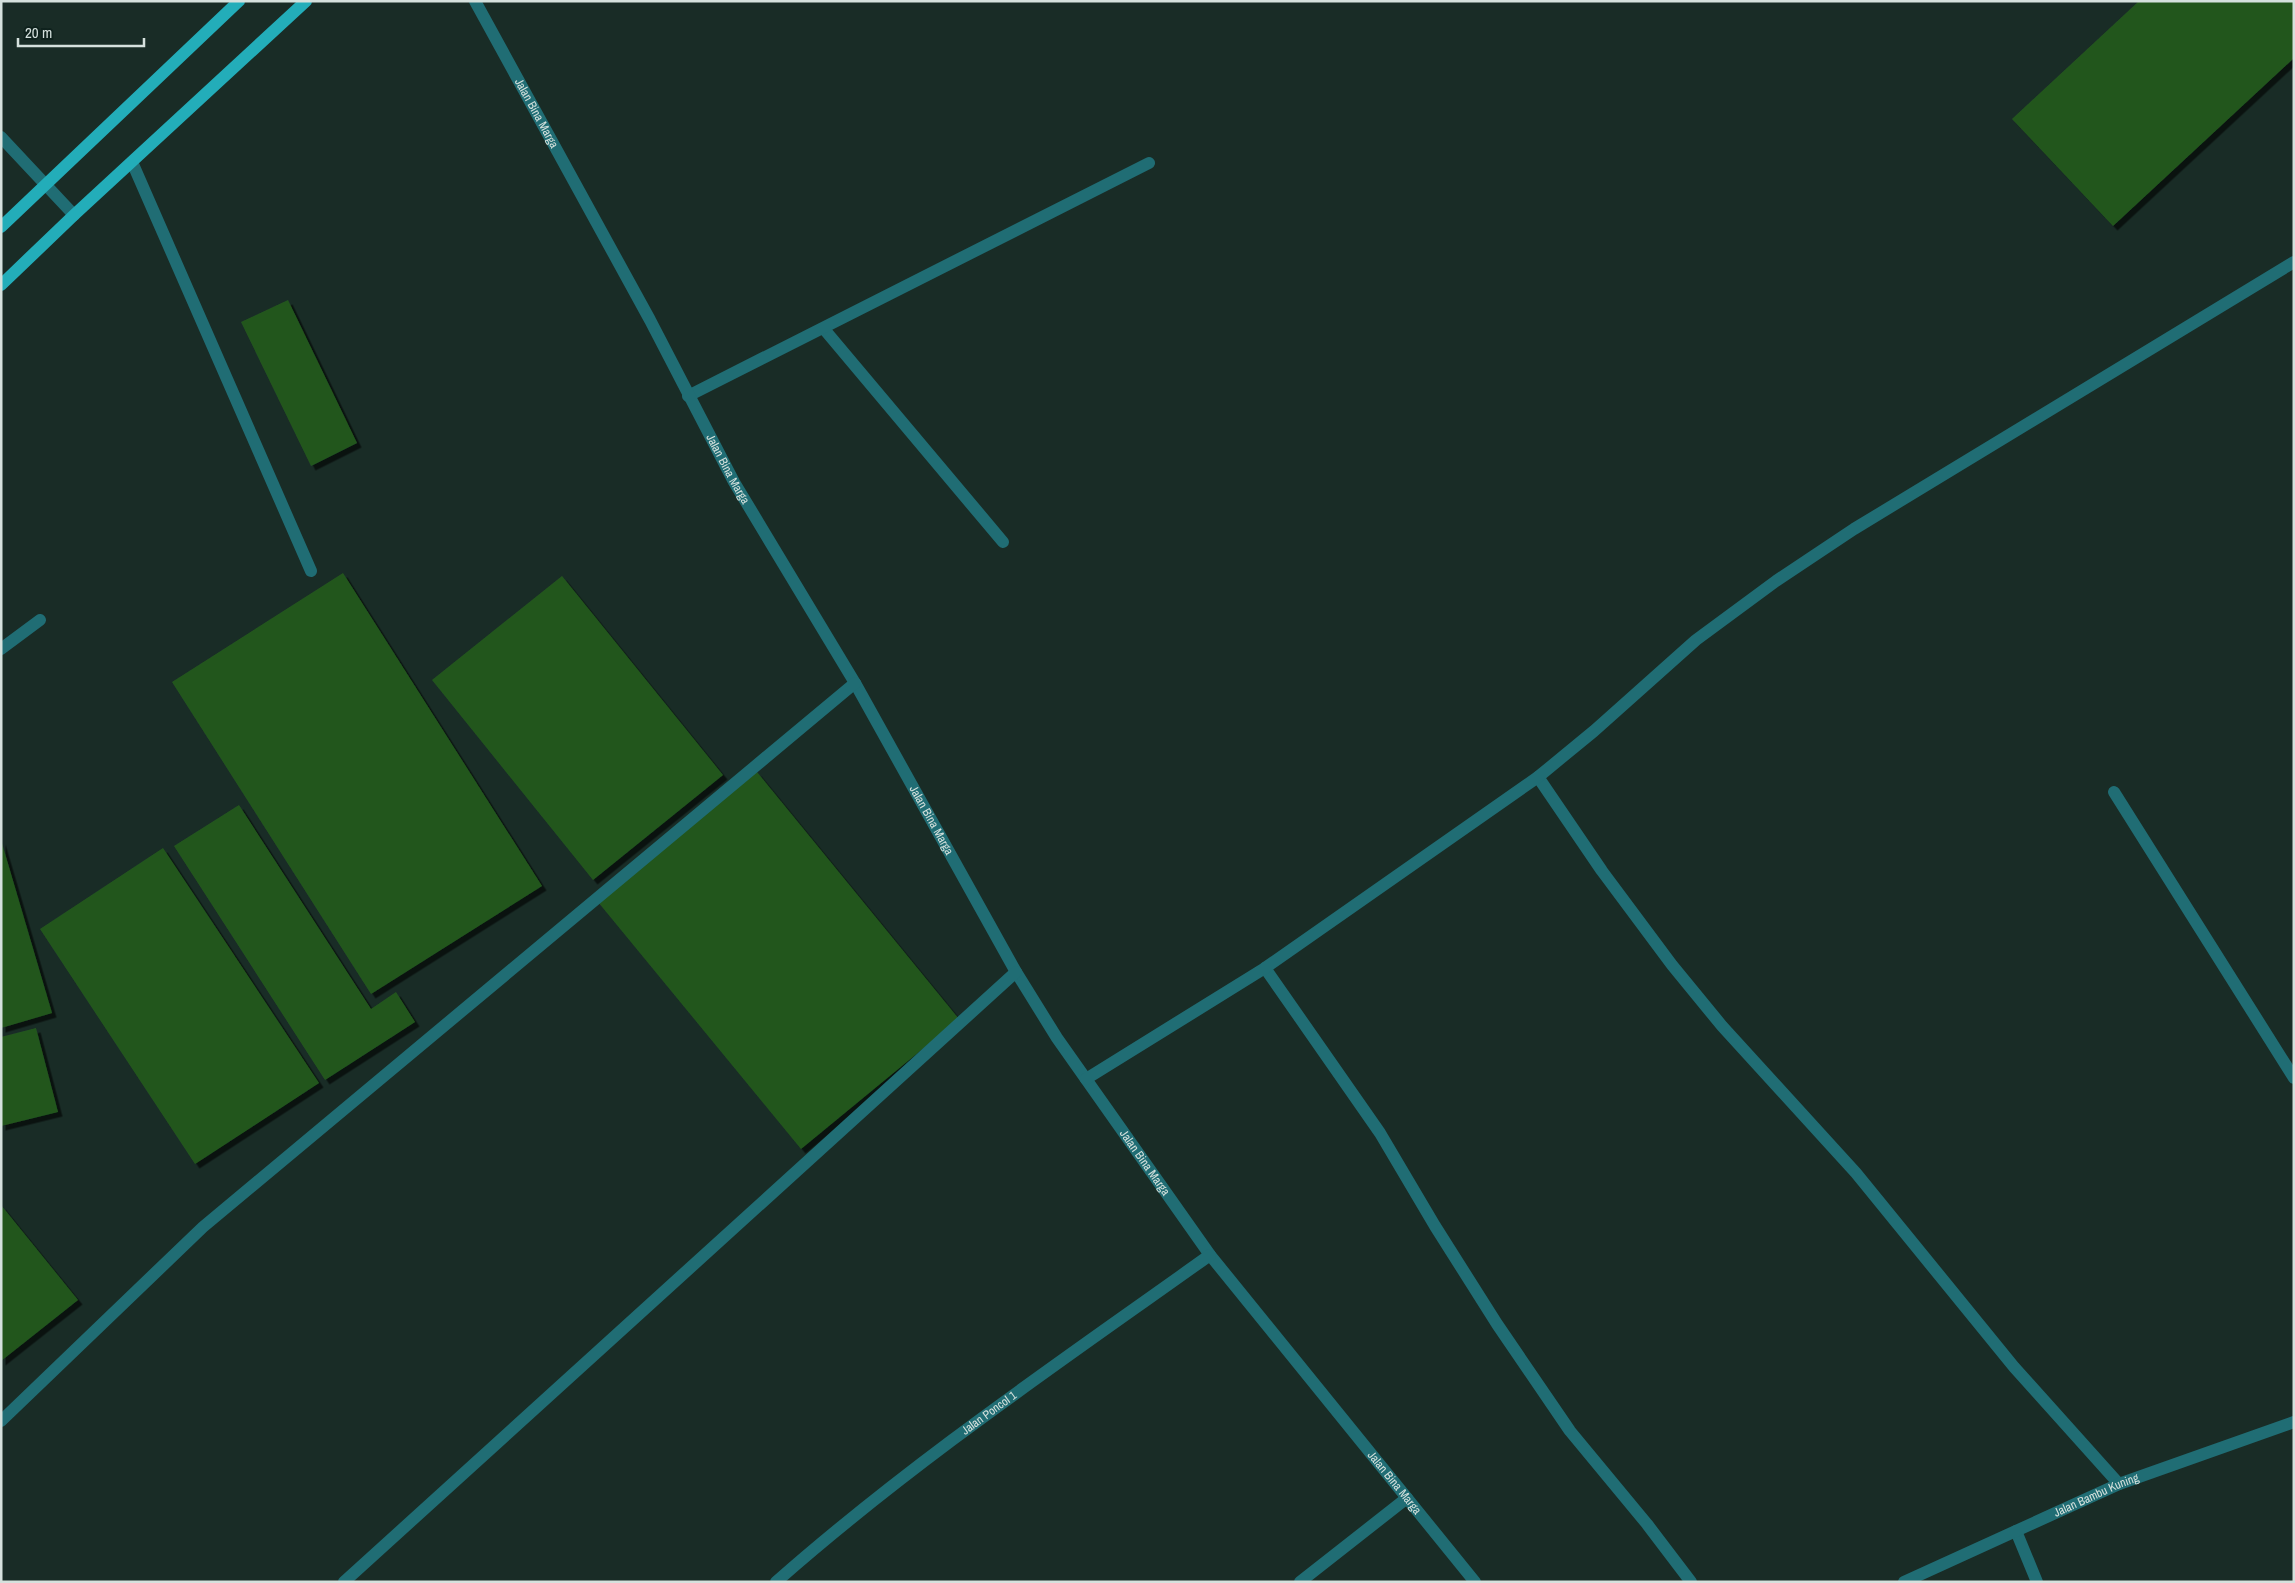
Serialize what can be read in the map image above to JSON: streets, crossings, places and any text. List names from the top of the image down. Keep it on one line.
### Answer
{"streets":{"street":["Jalan Bina Marga","Jalan Poncol 1","Jalan Bambu Kuning"]},"crossings":[["Jalan Bina Marga","Jalan Poncol 1"]],"scale_bar":"20 m"}
